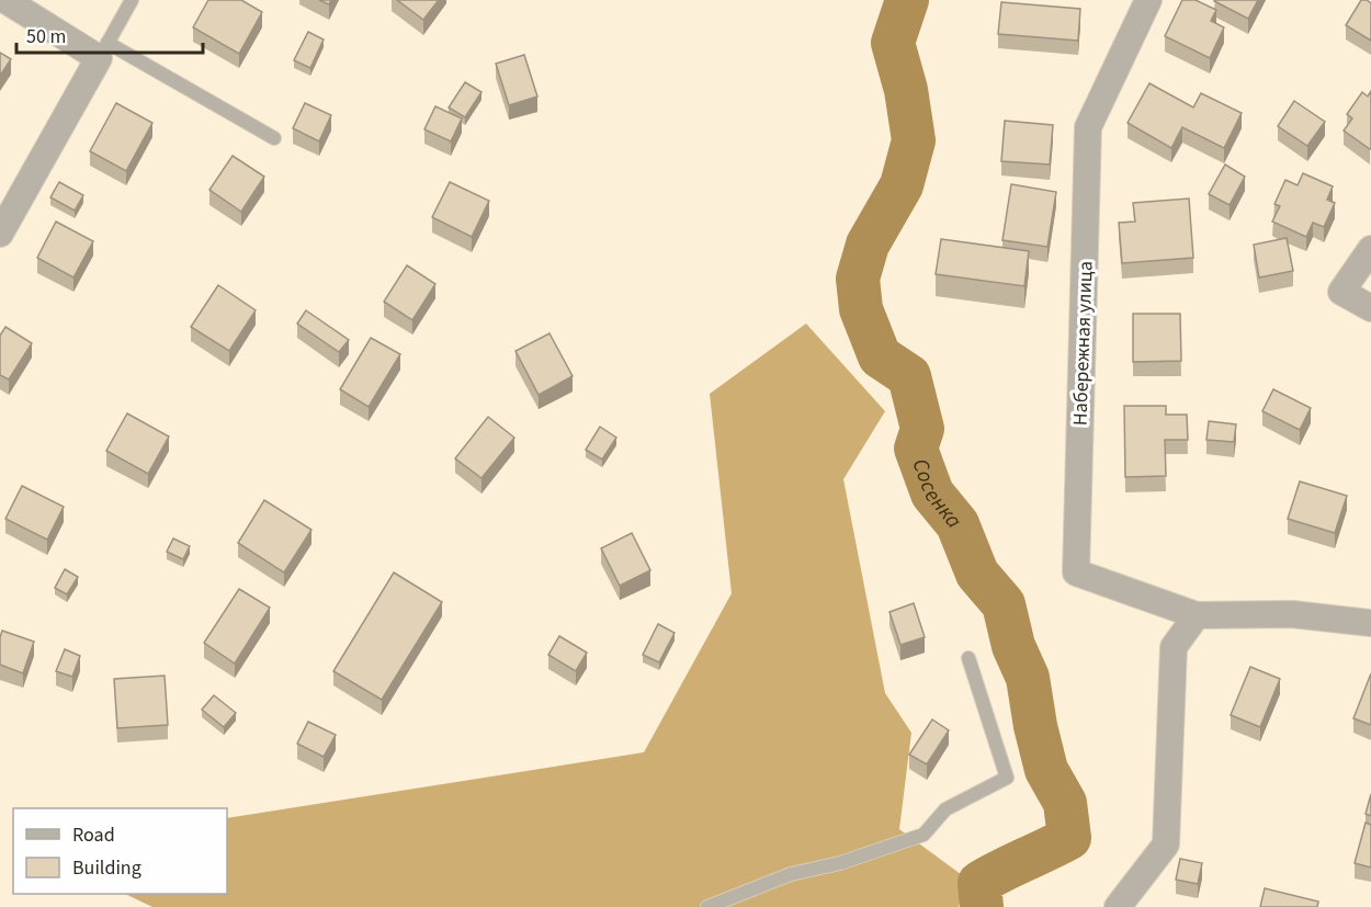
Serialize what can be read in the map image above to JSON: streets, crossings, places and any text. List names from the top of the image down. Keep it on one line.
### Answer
{"streets":{"street":["Набережная улица"]},"water":["Сосенка"],"legend":["Road","Building"],"scale_bar":"50 m"}
